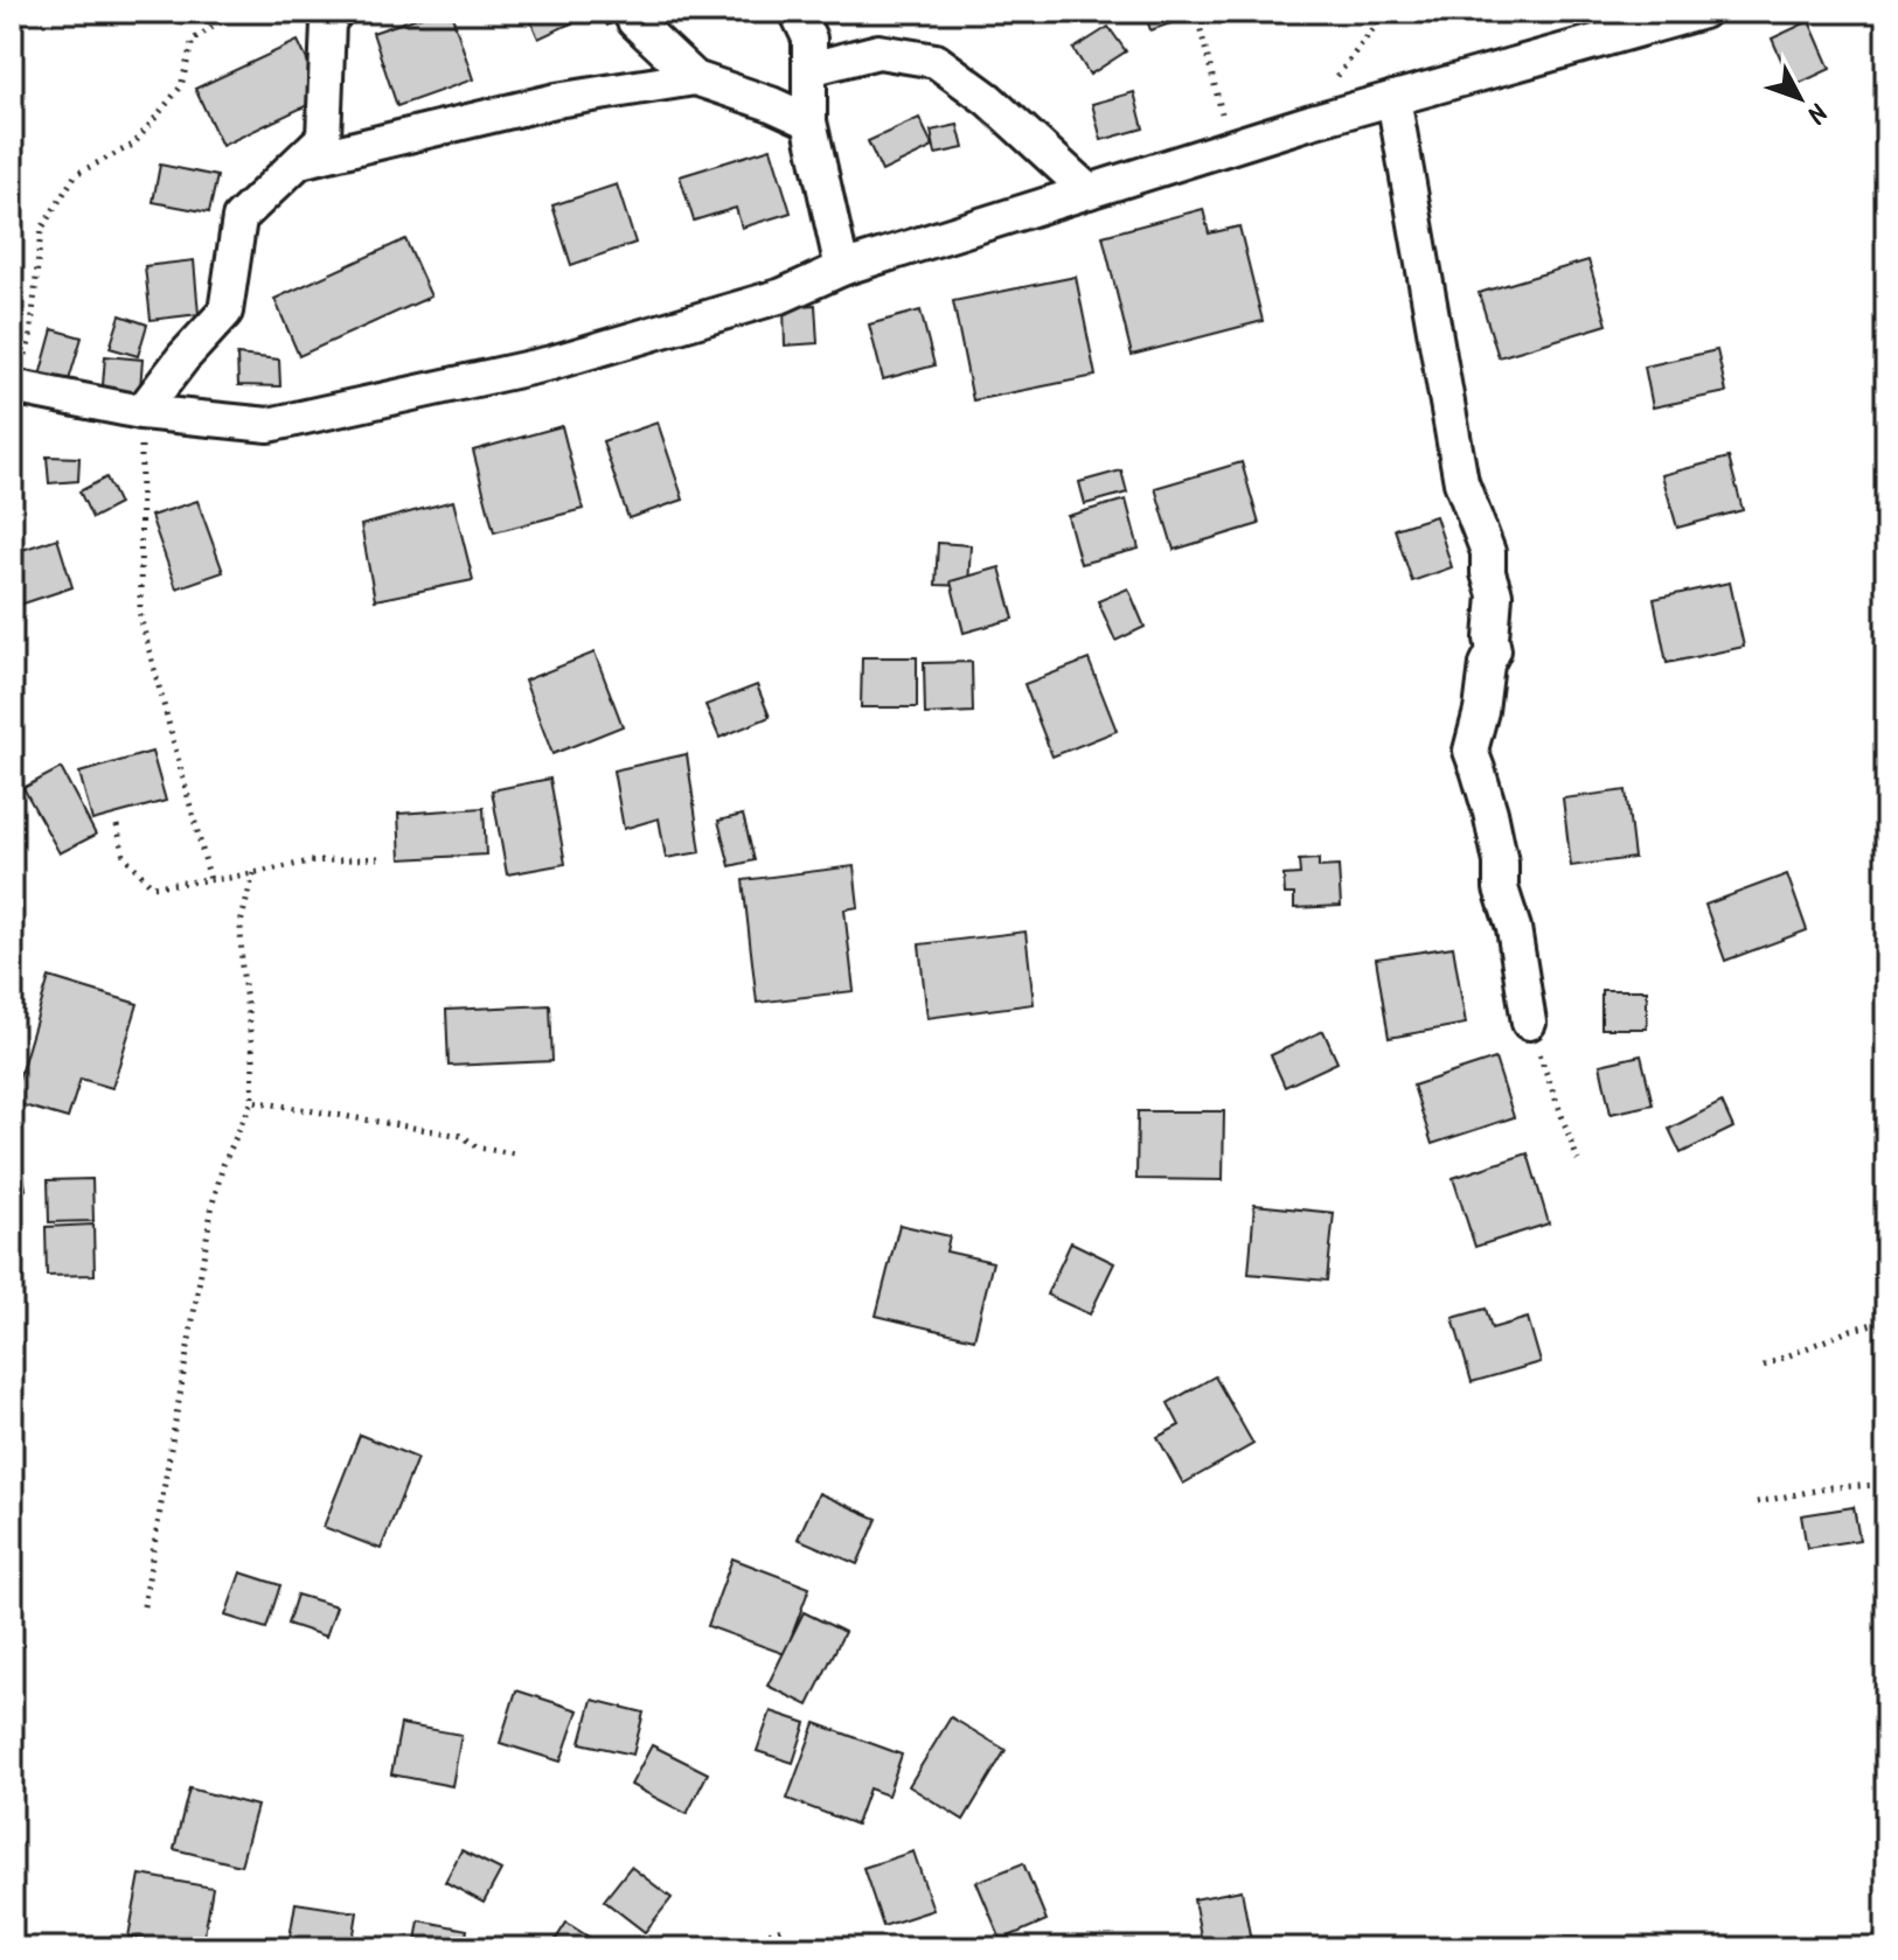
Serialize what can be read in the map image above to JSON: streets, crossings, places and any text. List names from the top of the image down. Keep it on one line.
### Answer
{"north":"bottom right"}
